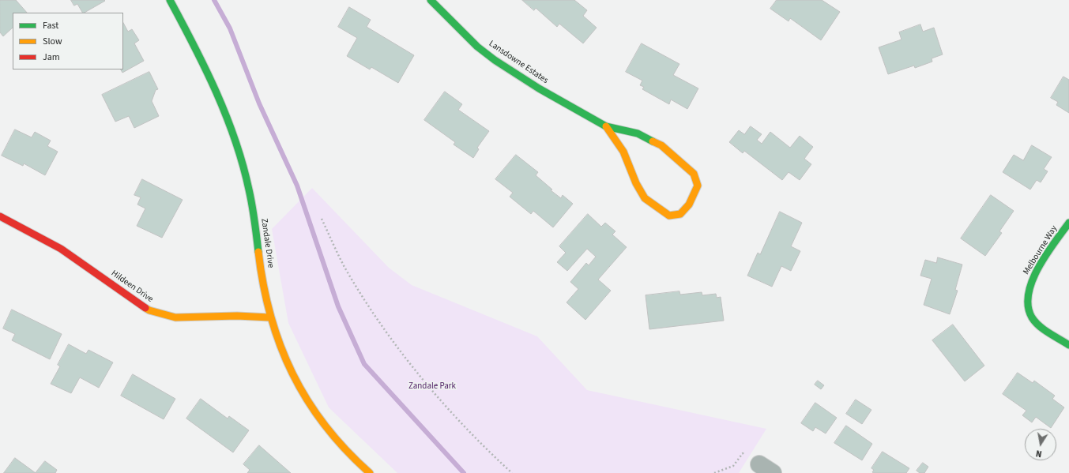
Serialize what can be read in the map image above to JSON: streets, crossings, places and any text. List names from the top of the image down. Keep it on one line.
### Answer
{"streets":{"street":["Lansdowne Estates","Zandale Drive","Melbourne Way","Hildeen Drive"]},"crossings":[["Zandale Drive","Hildeen Drive"]],"parks":["Zandale Park"],"legend":["Fast","Slow","Jam"],"north":"bottom"}
